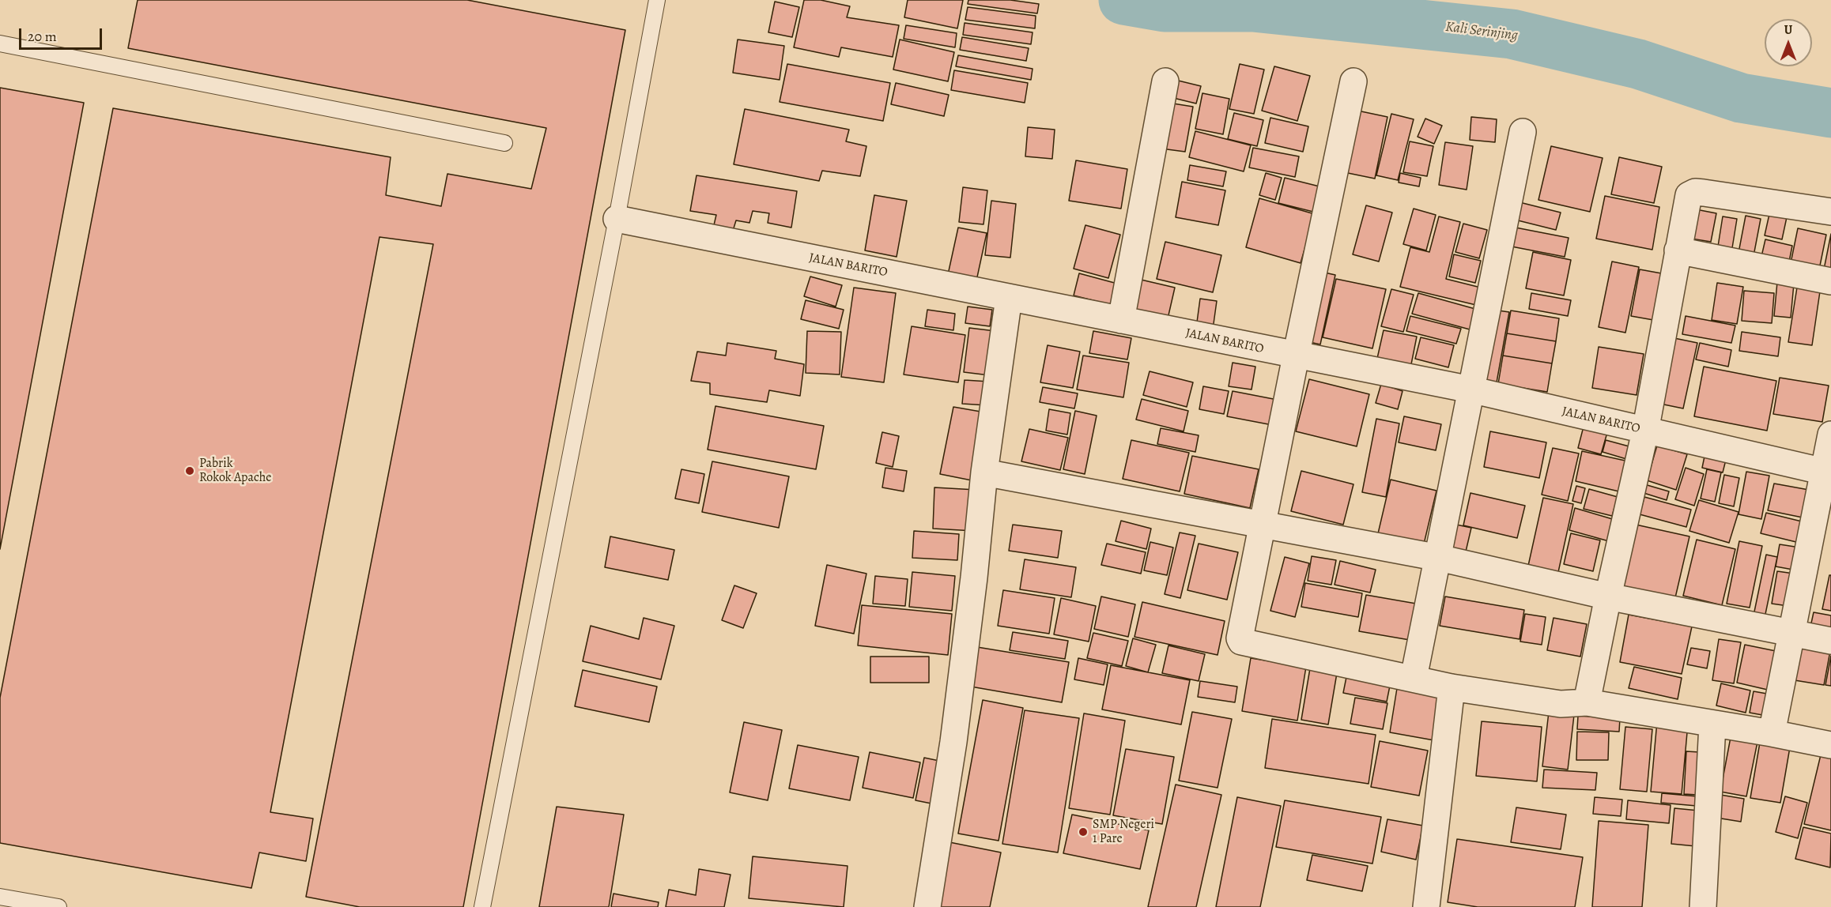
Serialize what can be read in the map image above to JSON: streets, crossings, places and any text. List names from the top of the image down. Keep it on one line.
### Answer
{"streets":{"street":["JALAN BARITO"]},"water":["Kali Serinjing"],"places":["Pabrik Rokok Apache","SMP Negeri 1 Pare"],"scale_bar":"20 m","north":"top"}
